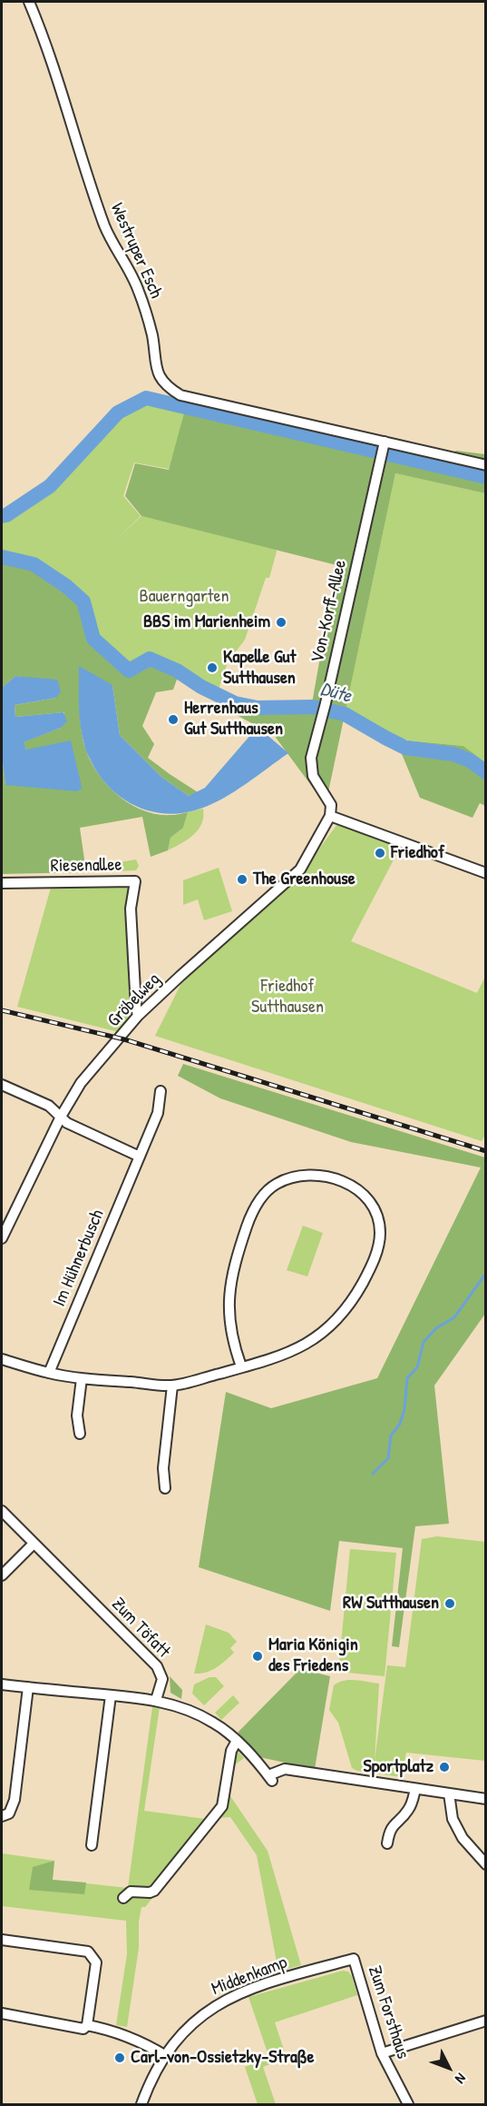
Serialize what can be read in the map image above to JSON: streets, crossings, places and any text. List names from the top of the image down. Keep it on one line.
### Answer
{"streets":{"street":["Westruper Esch","Von-Korff-Allee","Riesenallee","Gröbelweg","Im Hühnerbusch","Zum Töfatt","Middenkamp","Zum Forsthaus"]},"crossings":[["Westruper Esch","Von-Korff-Allee"],["Von-Korff-Allee","Gröbelweg"],["Riesenallee","Gröbelweg"],["Middenkamp","Zum Forsthaus"]],"water":["Düte"],"parks":["Bauerngarten","Friedhof Sutthausen"],"places":["BBS im Marienheim","Kapelle Gut Sutthausen","Herrenhaus Gut Sutthausen","Friedhof","The Greenhouse","RW Sutthausen","Maria Königin des Friedens","Sportplatz","Carl-von-Ossietzky-Straße"],"north":"bottom right"}
